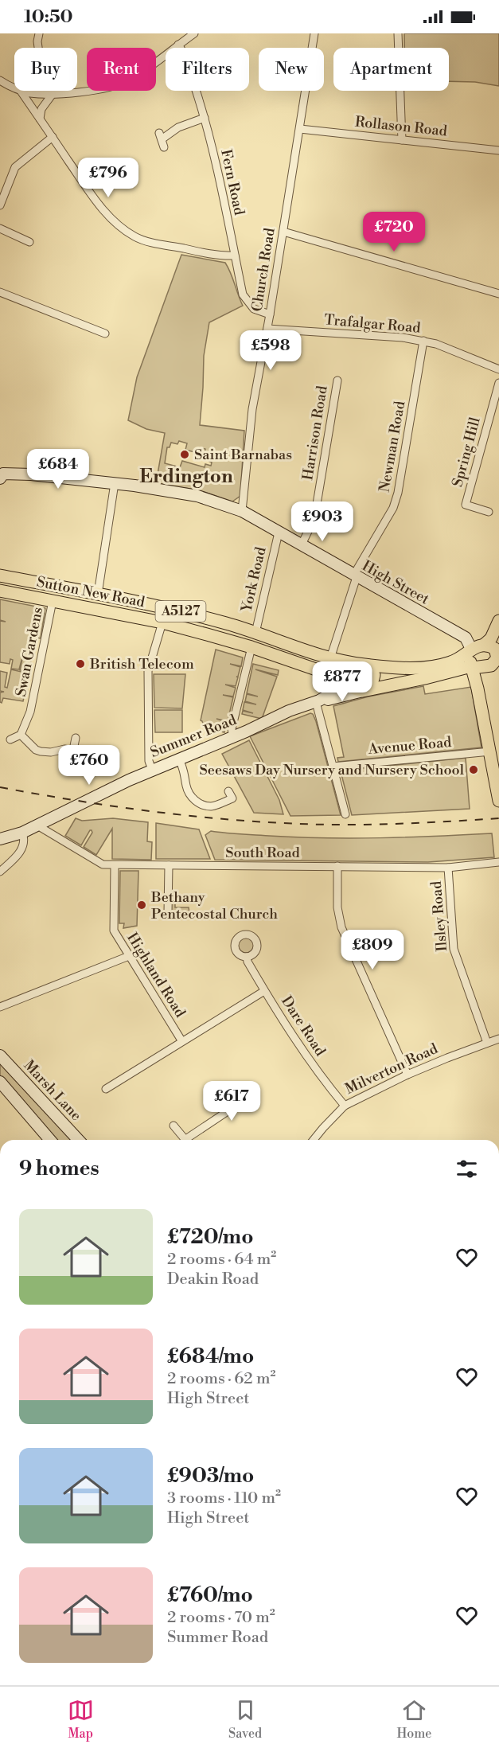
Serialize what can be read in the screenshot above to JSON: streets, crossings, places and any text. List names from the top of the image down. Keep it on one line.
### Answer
{"streets":{"main road":["High Street","Sutton New Road","A5127","Summer Road","Marsh Lane"],"street":["Rollason Road","Fern Road","Church Road","Trafalgar Road","Harrison Road","Newman Road","Spring Hill","York Road","Swan Gardens","Avenue Road","South Road","Ilsley Road","Highland Road","Dare Road","Milverton Road"]},"crossings":[["Rollason Road","Church Road"],["Fern Road","Church Road"],["Church Road","Trafalgar Road"],["Church Road","High Street"],["Trafalgar Road","Newman Road"],["Harrison Road","High Street"],["Newman Road","High Street"],["Newman Road","Sutton New Road"],["York Road","High Street"],["York Road","Sutton New Road"],["High Street","A5127"],["Sutton New Road","A5127"],["Sutton New Road","Swan Gardens"],["Sutton New Road","Summer Road"],["A5127","Summer Road"],["Summer Road","South Road"],["South Road","Ilsley Road"],["South Road","Highland Road"],["Ilsley Road","Milverton Road"],["Dare Road","Milverton Road"]],"districts":["Erdington"],"places":["Saint Barnabas","British Telecom","Seesaws Day Nursery and Nursery School","Bethany Pentecostal Church"],"page":{"status":"10:50","chip":["Buy","Rent","Filters","New","Apartment"],"price":["£796","£720","£598","£684","£903","£877","£760","£809","£617"],"heading":"9 homes","list":[{"name":"£720/mo","note":"2 rooms · 64 m² · Deakin Road"},{"name":"£684/mo","note":"2 rooms · 62 m² · High Street"},{"name":"£903/mo","note":"3 rooms · 110 m² · High Street"},{"name":"£760/mo","note":"2 rooms · 70 m² · Summer Road"}],"tabs":["Map","Saved","Home"]}}
